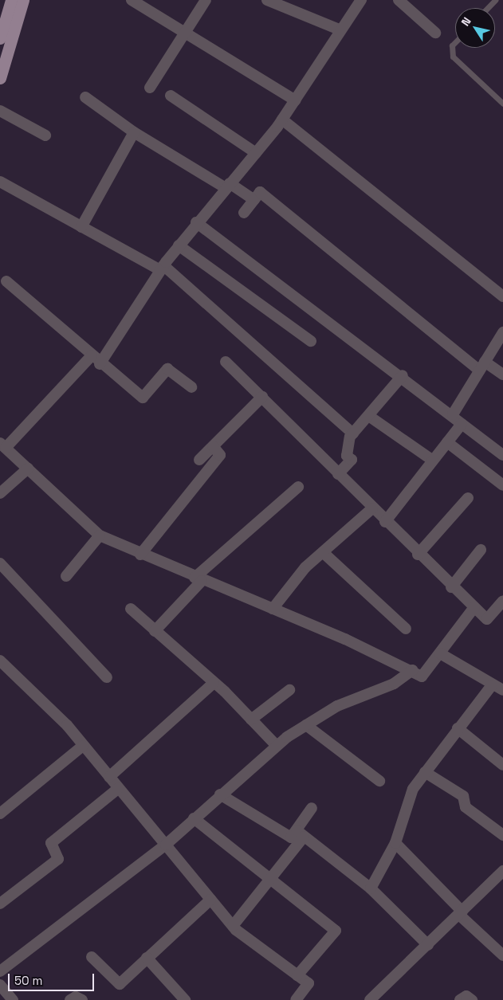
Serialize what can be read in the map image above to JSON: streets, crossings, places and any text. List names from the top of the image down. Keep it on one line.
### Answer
{"scale_bar":"50 m","north":"top left"}
